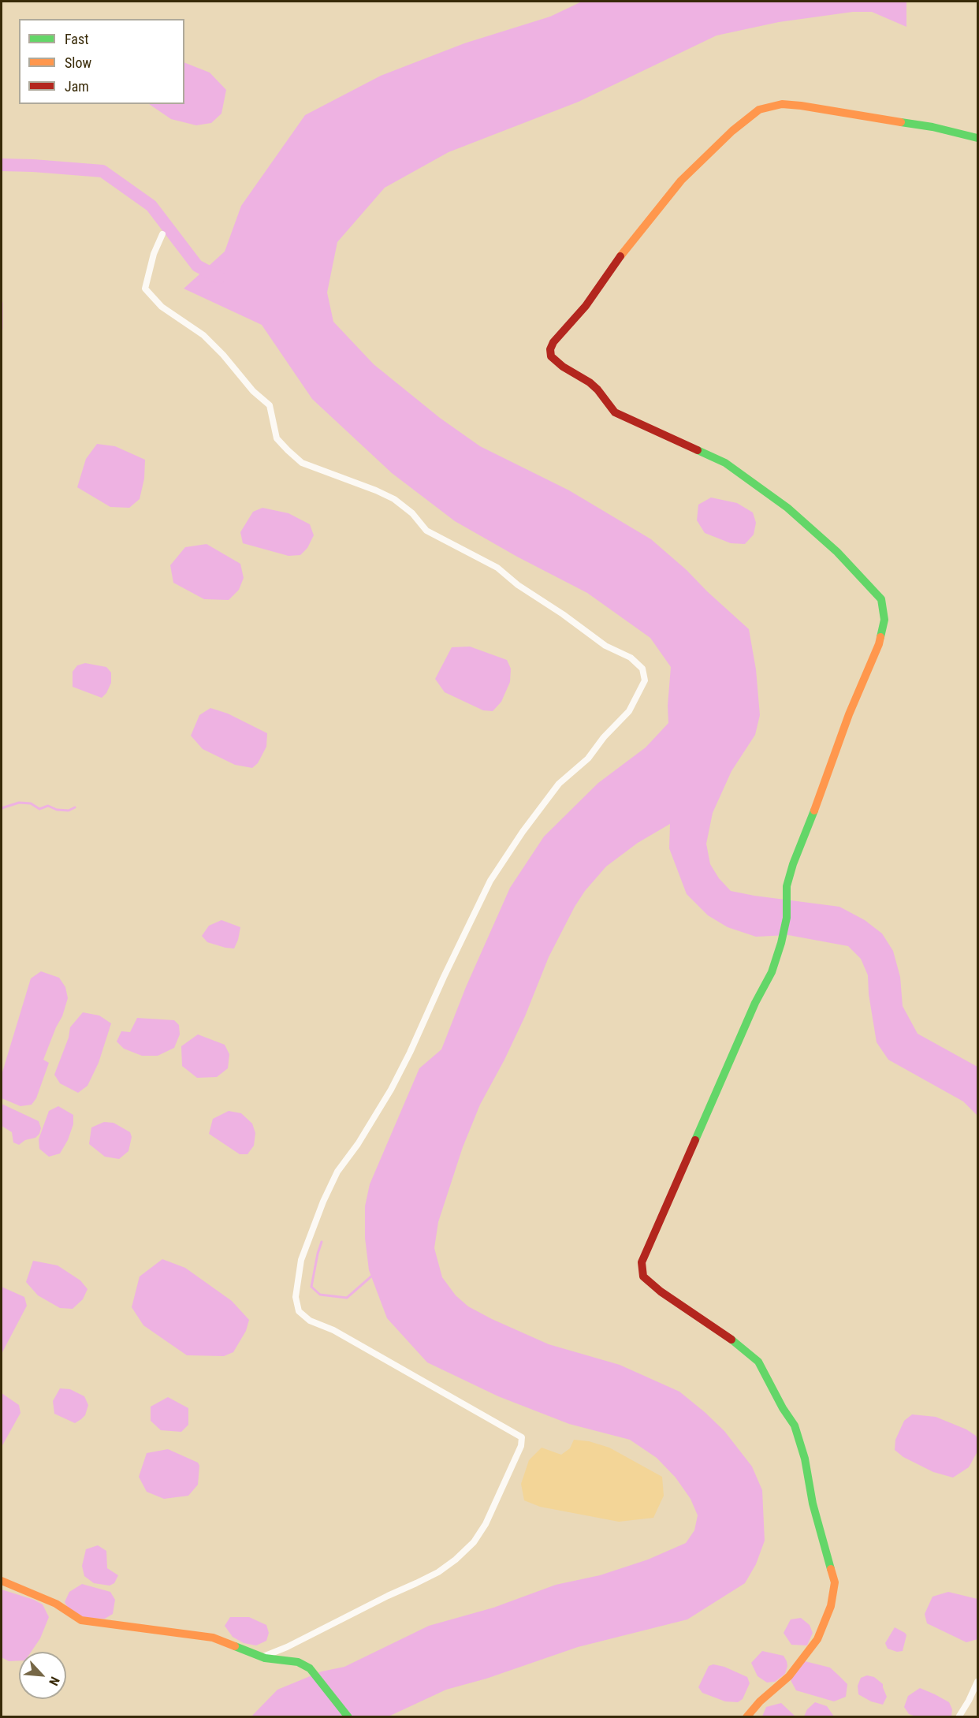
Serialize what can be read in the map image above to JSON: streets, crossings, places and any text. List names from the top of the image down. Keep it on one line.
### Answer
{"legend":["Fast","Slow","Jam"],"north":"bottom right"}
